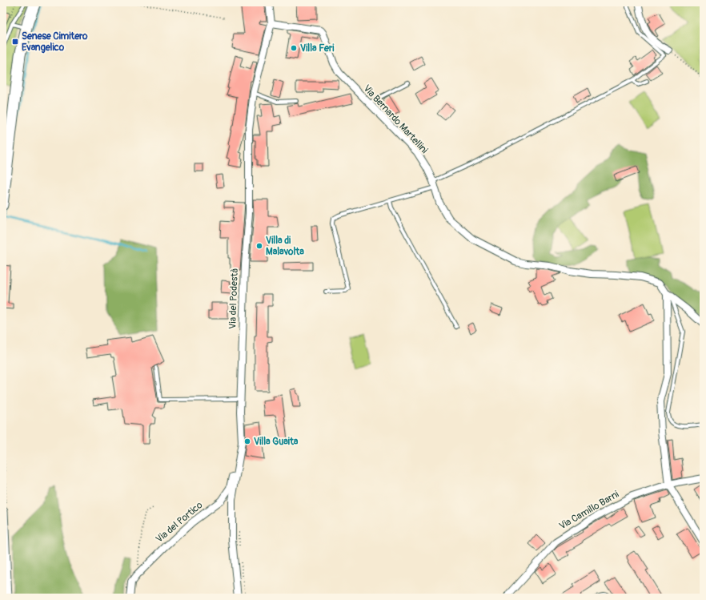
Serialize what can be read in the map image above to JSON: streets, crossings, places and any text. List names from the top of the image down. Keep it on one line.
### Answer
{"streets":{"street":["Via Bernardo Martellini","Via del Podestà","Via Camillo Barni","Via del Portico"]},"crossings":[["Via Bernardo Martellini","Via del Podestà"],["Via del Podestà","Via del Portico"]],"places":{"transit":["Senese Cimitero Evangelico"],"other":["Villa Feri","Villa di Malavolta","Villa Guaita"]}}
